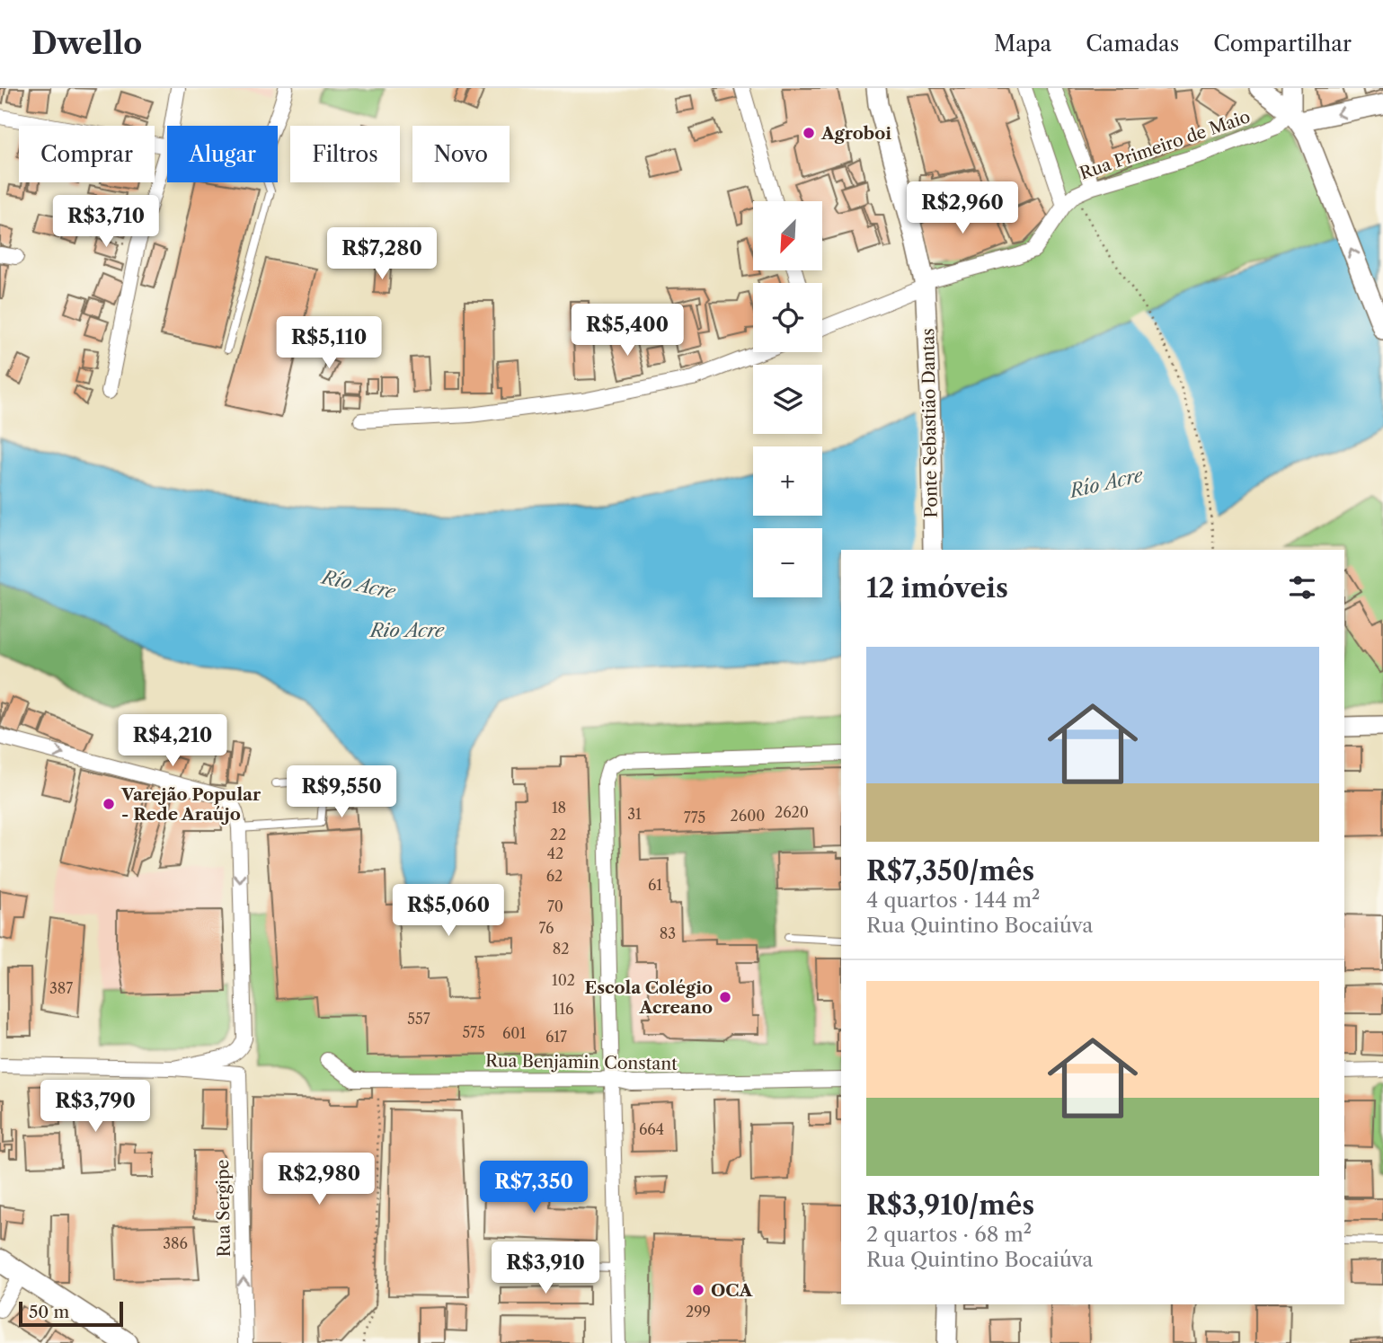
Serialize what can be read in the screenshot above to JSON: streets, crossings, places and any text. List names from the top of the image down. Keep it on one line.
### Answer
{"streets":{"main road":["Ponte Sebastião Dantas"],"street":["Rua Primeiro de Maio","Rua Benjamin Constant","Rua Sergipe"]},"crossings":[["Rua Primeiro de Maio","Ponte Sebastião Dantas"]],"one_way":["Rua Sergipe"],"water":["Río Acre","Rio Acre"],"places":["Agroboi","Varejão Popular - Rede Araújo","Escola Colégio Acreano","OCA"],"house_numbers":["18","2620","31","2600","775","22","42","62","61","70","76","83","82","102","387","116","557","575","601","617","664","386","299"],"scale_bar":"50 m","north":"bottom left","page":{"header":"Dwello","nav":["Mapa","Camadas","Compartilhar"],"chip":["Comprar","Alugar","Filtros","Novo"],"price":["R$2,960","R$3,710","R$7,280","R$5,400","R$5,110","R$4,210","R$9,550","R$5,060","R$3,790","R$2,980","R$7,350","R$3,910"],"map_buttons":["+","−"],"heading":"12 imóveis","list":[{"name":"R$7,350/mês","note":"4 quartos · 144 m² · Rua Quintino Bocaiúva"},{"name":"R$3,910/mês","note":"2 quartos · 68 m² · Rua Quintino Bocaiúva"}],"scale":"50 m"}}
